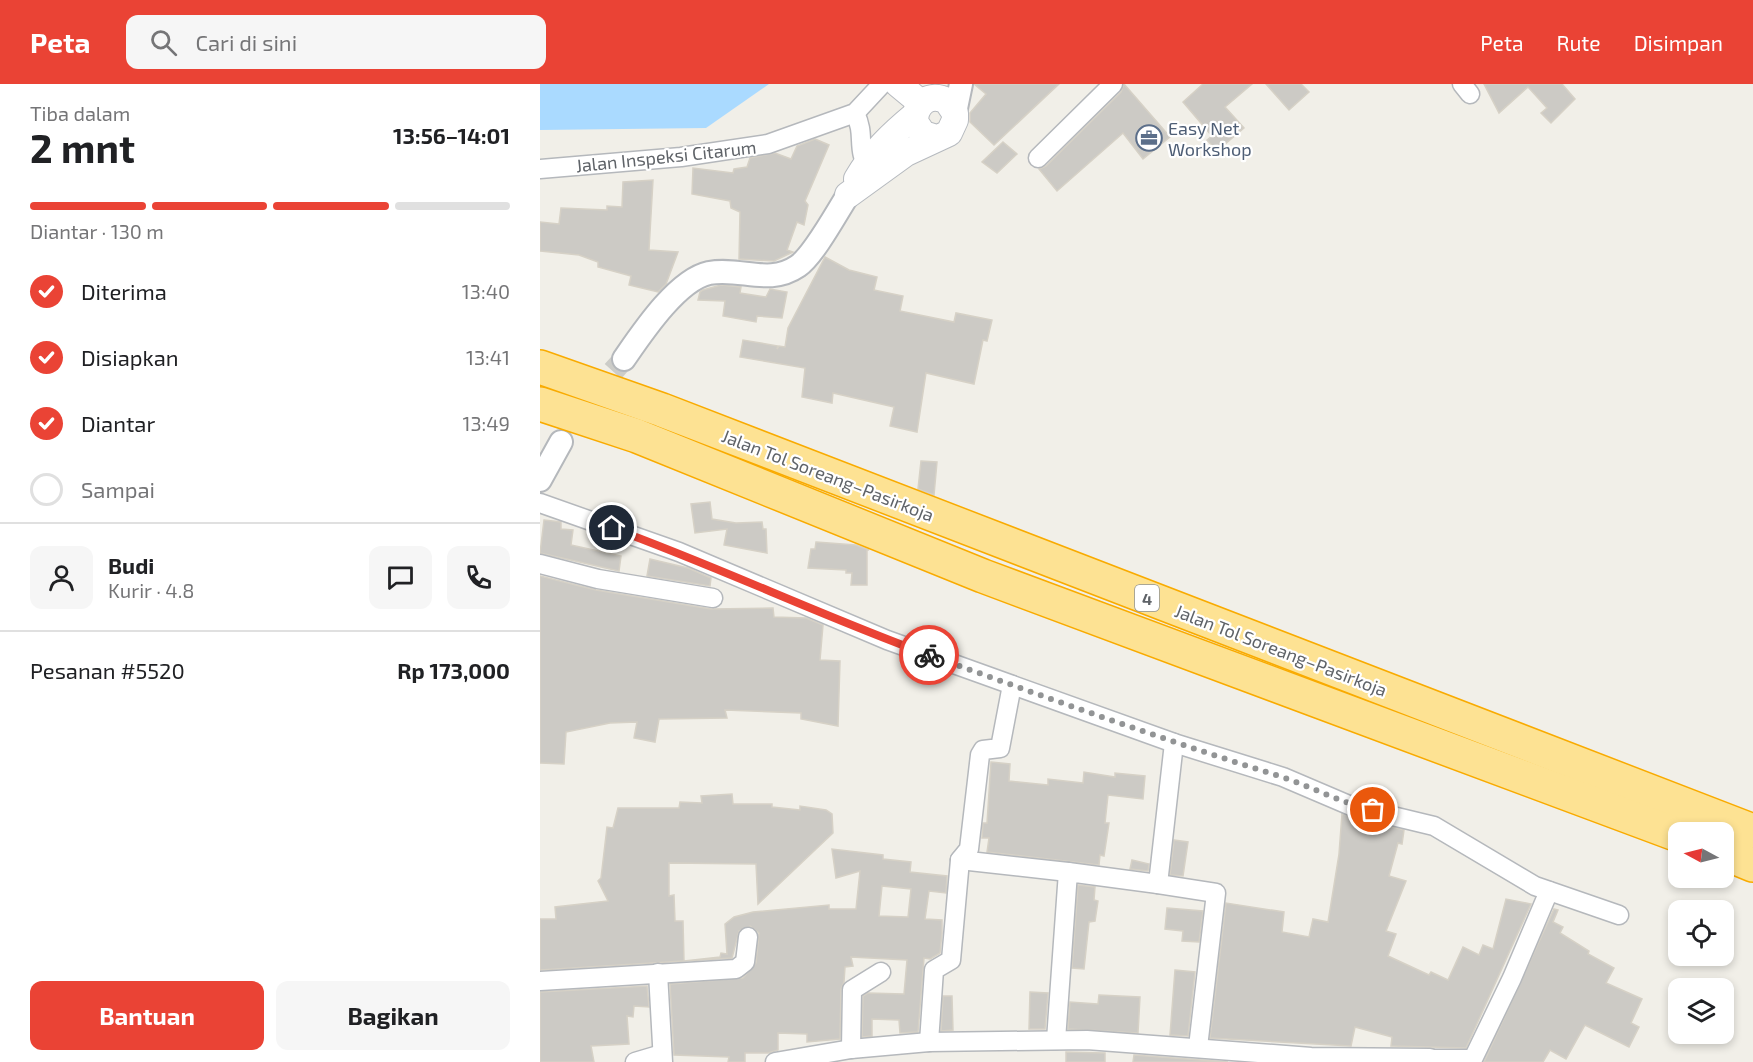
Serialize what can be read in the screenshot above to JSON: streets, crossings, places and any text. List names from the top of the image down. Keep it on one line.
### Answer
{"streets":{"highway":["Jalan Tol Soreang–Pasirkoja","4"],"street":["Jalan Inspeksi Citarum"]},"places":{"office":["Easy Net Workshop"]},"north":"left","page":{"header":"Peta","search":"Cari di sini","nav":["Peta","Rute","Disimpan"],"heading":["2 mnt","Tiba dalam","13:56–14:01"],"panel":["Budi","Kurir · 4.8","Pesanan #5520","Rp 173,000"],"bar":"Diantar · 130 m","list":[["Diterima","13:40"],["Disiapkan","13:41"],["Diantar","13:49"],"Sampai"],"buttons":["Bantuan","Bagikan"]}}
